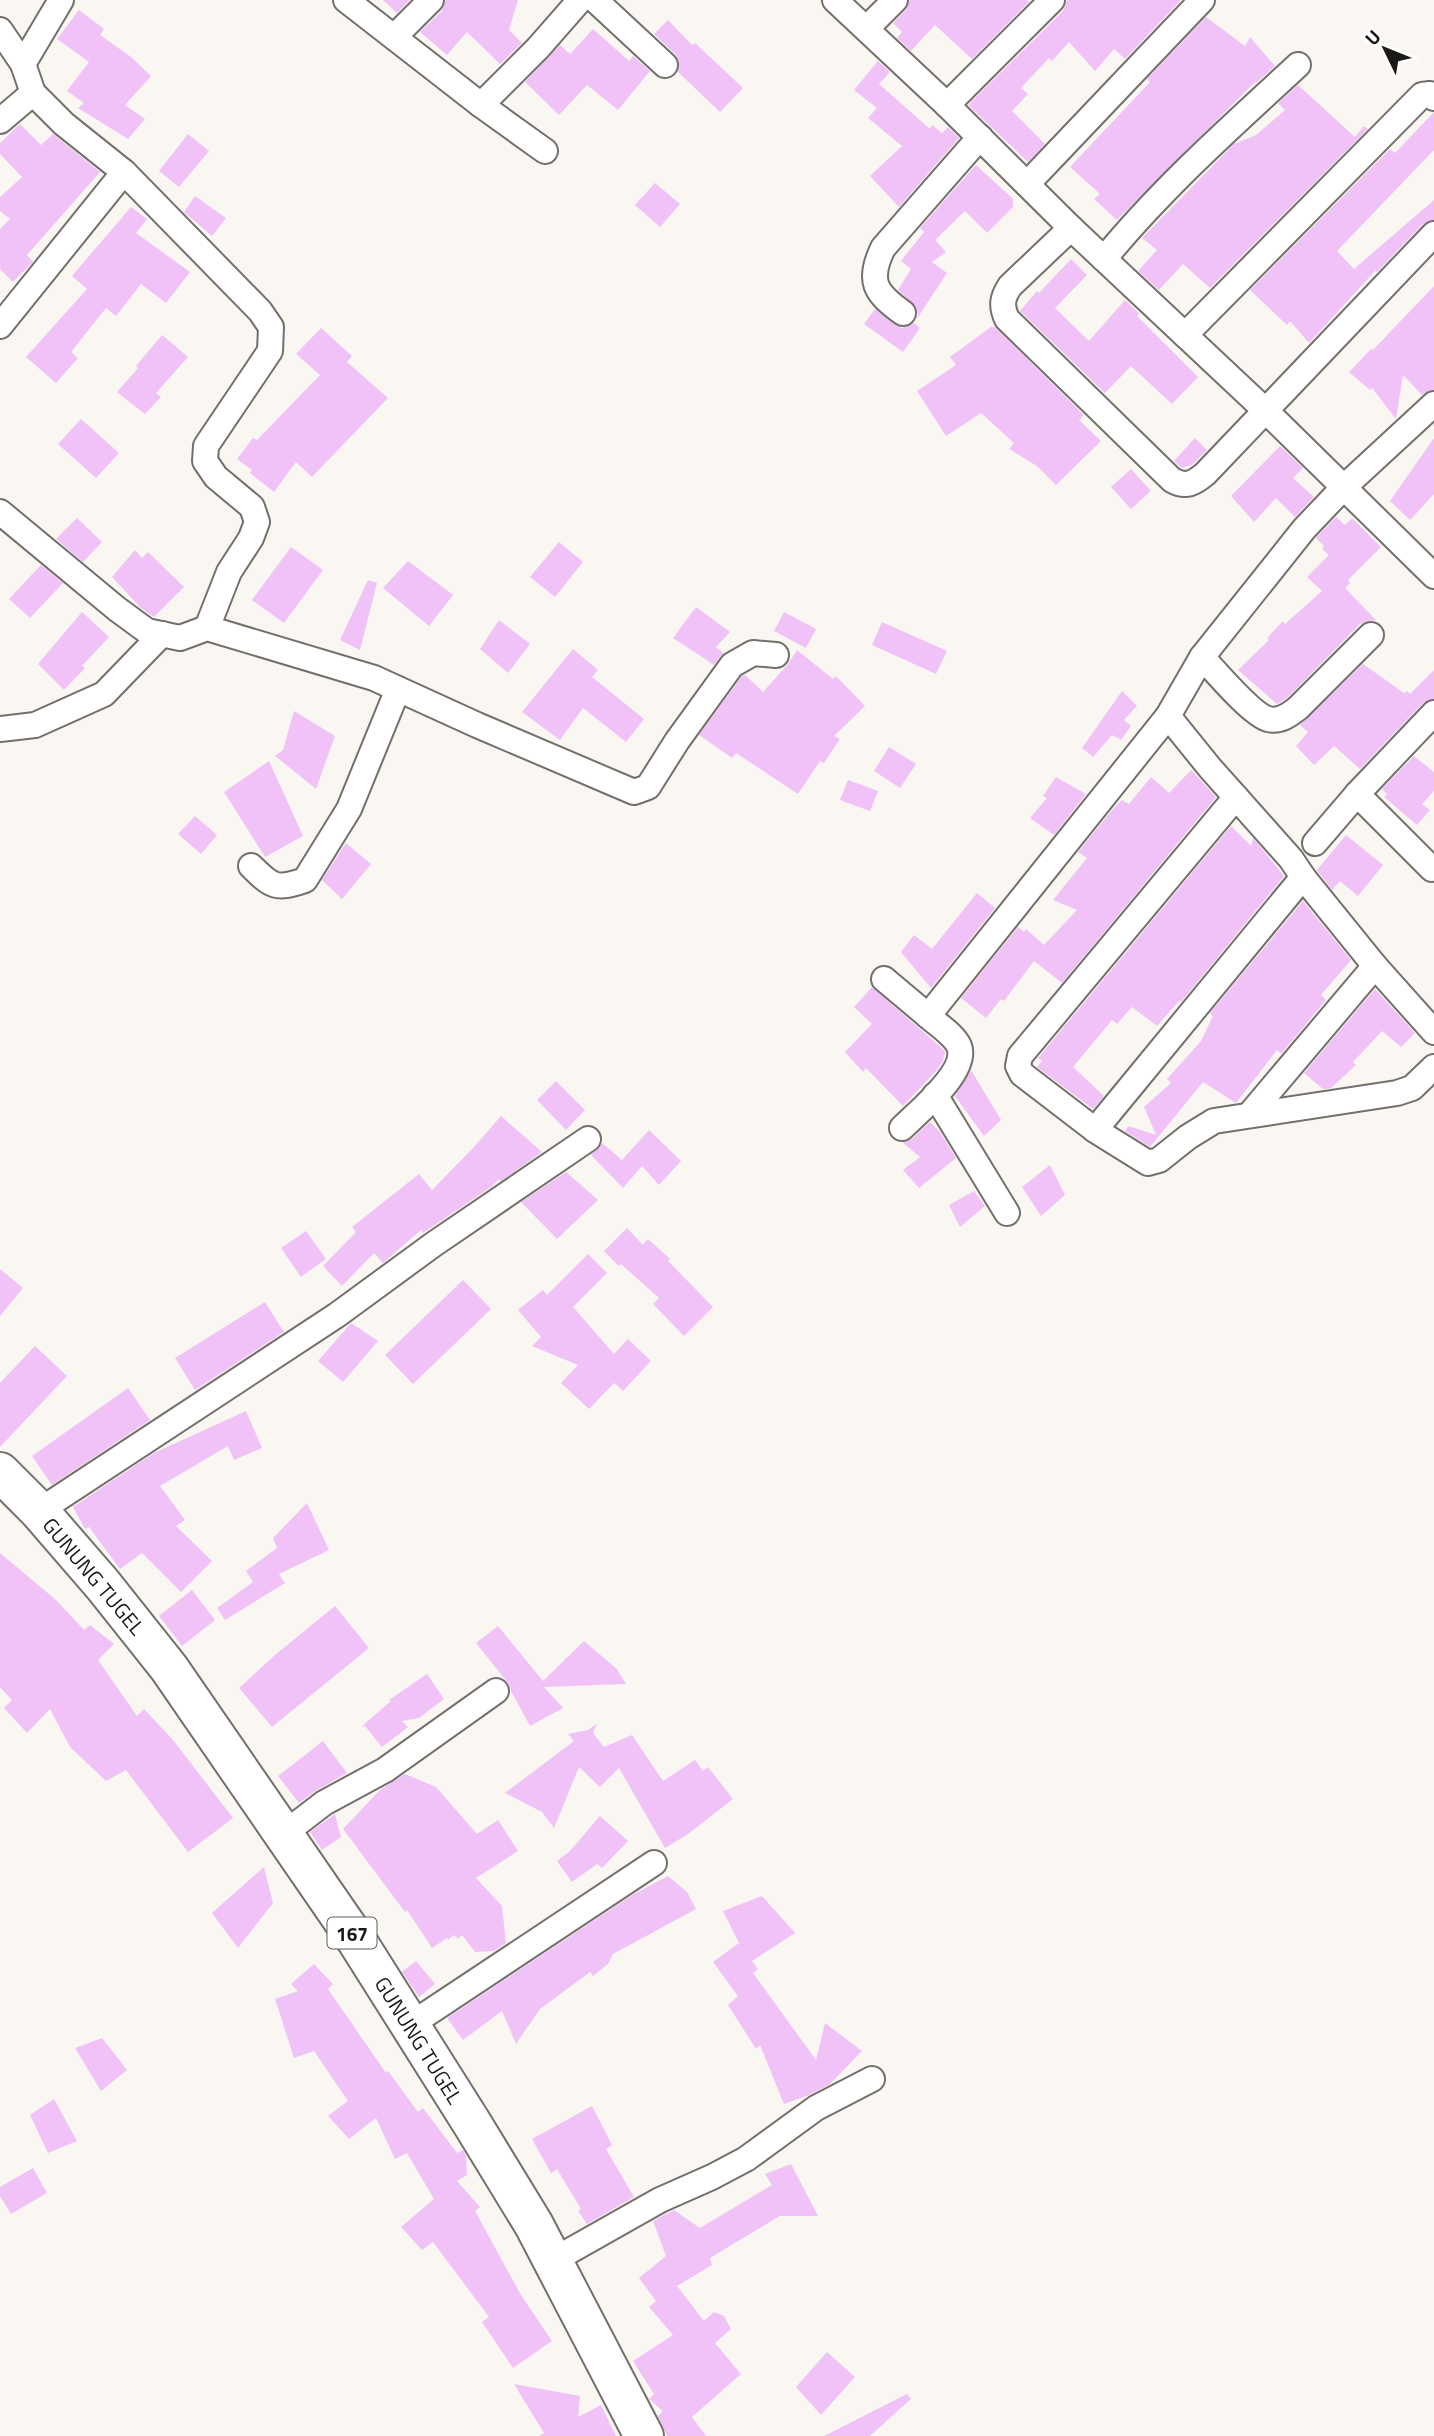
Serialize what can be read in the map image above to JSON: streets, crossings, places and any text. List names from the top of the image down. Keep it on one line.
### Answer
{"streets":{"main road":["GUNUNG TUGEL","167"]},"north":"top left"}
